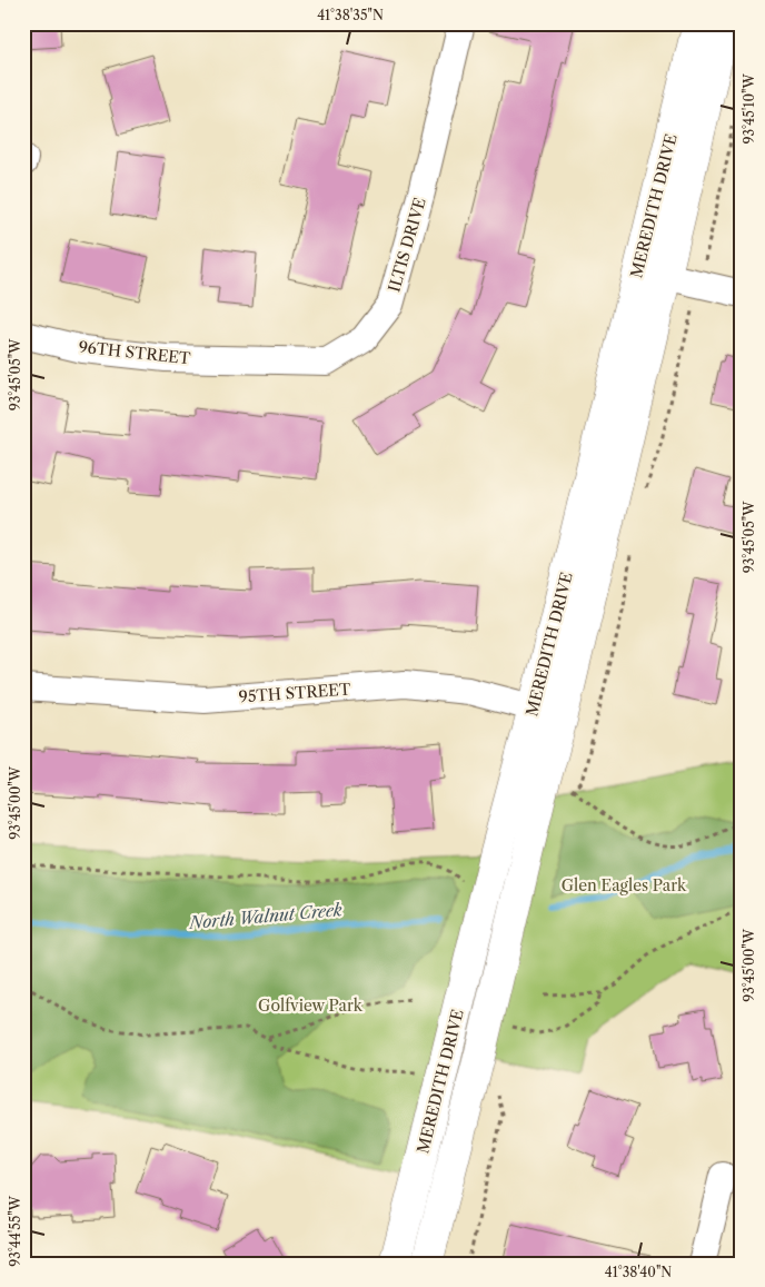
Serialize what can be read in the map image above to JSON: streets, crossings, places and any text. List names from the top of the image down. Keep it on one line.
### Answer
{"streets":{"main road":["MEREDITH DRIVE"],"street":["ILTIS DRIVE","96TH STREET","95TH STREET"]},"crossings":[["MEREDITH DRIVE","95TH STREET"],["ILTIS DRIVE","96TH STREET"]],"water":["North Walnut Creek"],"parks":["Glen Eagles Park","Golfview Park"],"coordinates":["41°38'35\"N","93°45'10\"W","93°45'05\"W","93°45'00\"W","93°44'55\"W","41°38'40\"N"]}
